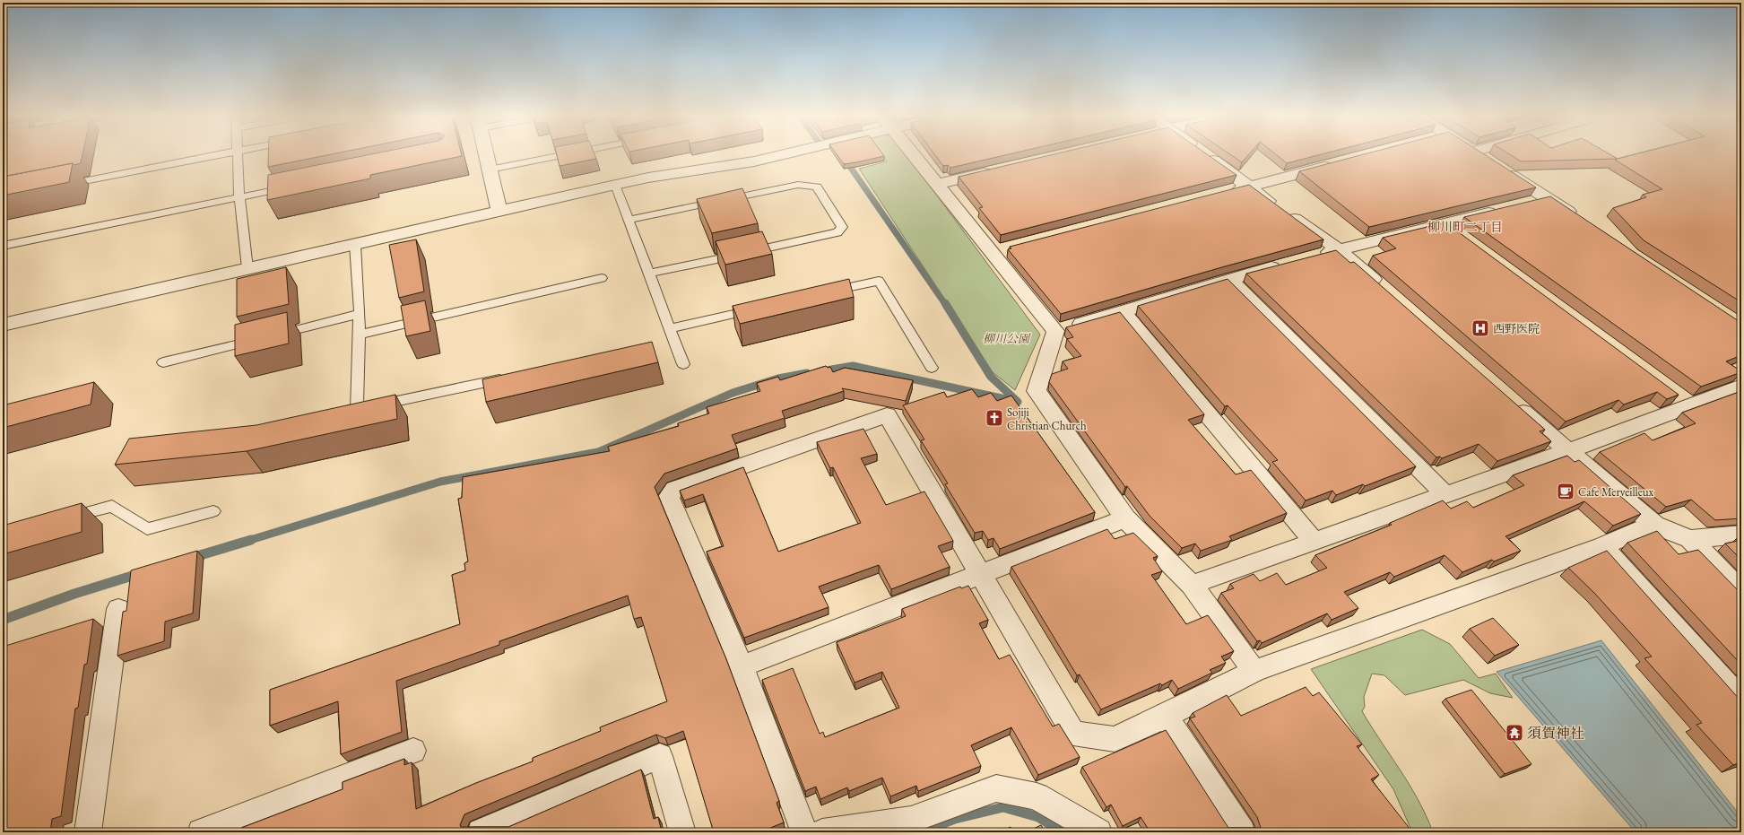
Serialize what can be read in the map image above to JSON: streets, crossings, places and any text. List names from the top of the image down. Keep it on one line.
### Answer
{"districts":["柳川町二丁目"],"parks":["柳川公園"],"places":{"hospital":["西野医院"],"church":["Sojiji Christian Church"],"cafe":["Cafe Merveilleux"],"temple":["須賀神社"]}}
